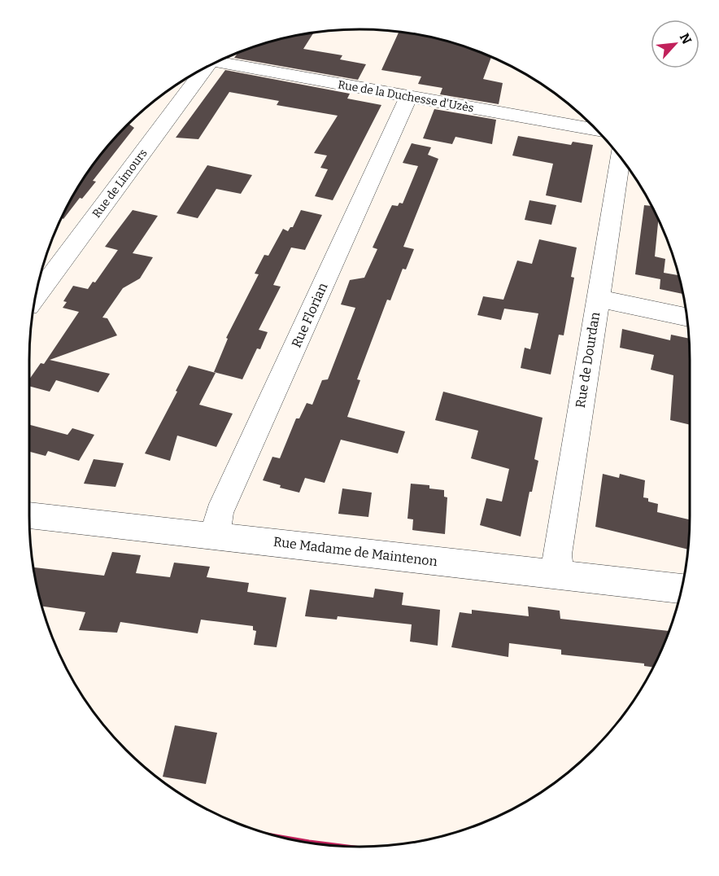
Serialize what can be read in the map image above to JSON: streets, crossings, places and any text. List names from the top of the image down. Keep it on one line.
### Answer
{"streets":{"street":["Rue de la Duchesse d'Uzès","Rue de Limours","Rue Florian","Rue de Dourdan","Rue Madame de Maintenon"]},"crossings":[["Rue de la Duchesse d'Uzès","Rue Florian"],["Rue Florian","Rue Madame de Maintenon"],["Rue de Dourdan","Rue Madame de Maintenon"]],"north":"top right"}
